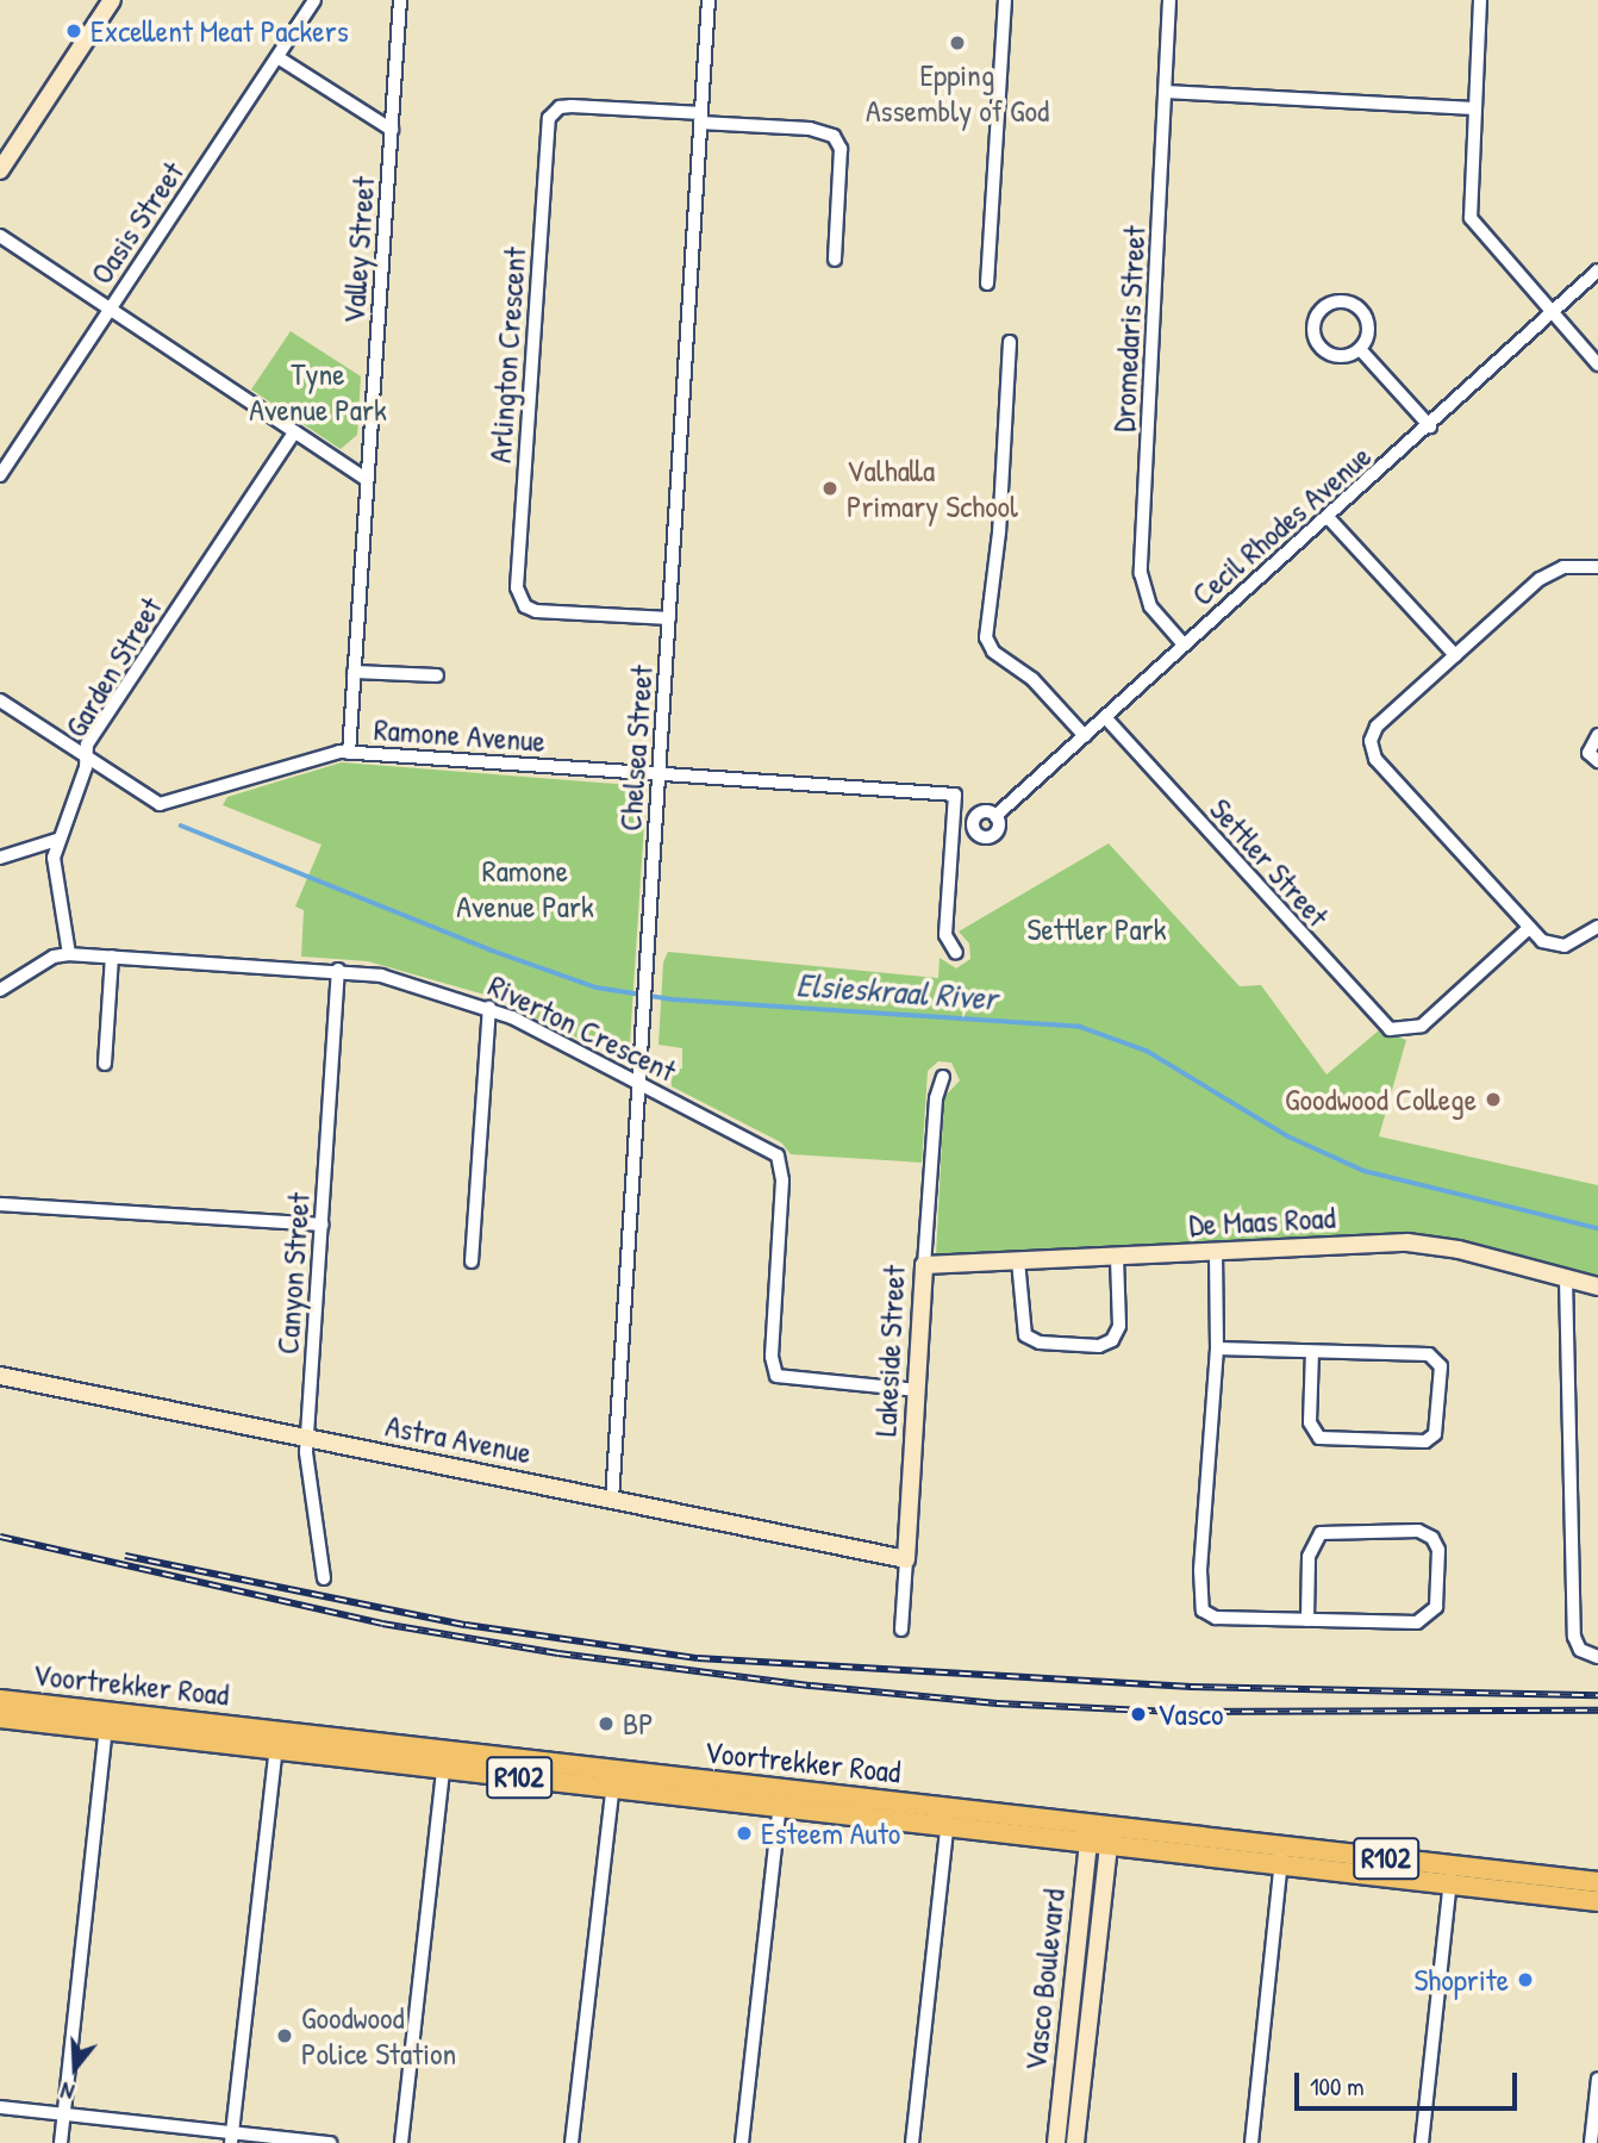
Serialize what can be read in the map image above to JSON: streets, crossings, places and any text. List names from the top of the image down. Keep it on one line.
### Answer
{"streets":{"main road":["Voortrekker Road","R102"],"street":["Oasis Street","Valley Street","Dromedaris Street","Arlington Crescent","Cecil Rhodes Avenue","Garden Street","Ramone Avenue","Chelsea Street","Settler Street","Riverton Crescent","De Maas Road","Canyon Street","Lakeside Street","Astra Avenue","Vasco Boulevard"]},"crossings":[["Valley Street","Ramone Avenue"],["Dromedaris Street","Cecil Rhodes Avenue"],["Arlington Crescent","Chelsea Street"],["Cecil Rhodes Avenue","Settler Street"],["Garden Street","Ramone Avenue"],["Garden Street","Riverton Crescent"],["Ramone Avenue","Chelsea Street"],["Chelsea Street","Riverton Crescent"],["Chelsea Street","Astra Avenue"],["Riverton Crescent","Canyon Street"],["Riverton Crescent","Lakeside Street"],["De Maas Road","Lakeside Street"],["Canyon Street","Astra Avenue"],["Lakeside Street","Astra Avenue"],["Voortrekker Road","Vasco Boulevard"]],"water":["Elsieskraal River"],"parks":["Tyne Avenue Park","Ramone Avenue Park","Settler Park"],"places":["Excellent Meat Packers","Epping Assembly of God","Valhalla Primary School","Goodwood College","Vasco","BP","Esteem Auto","Shoprite","Goodwood Police Station"],"scale_bar":"100 m","north":"bottom"}
